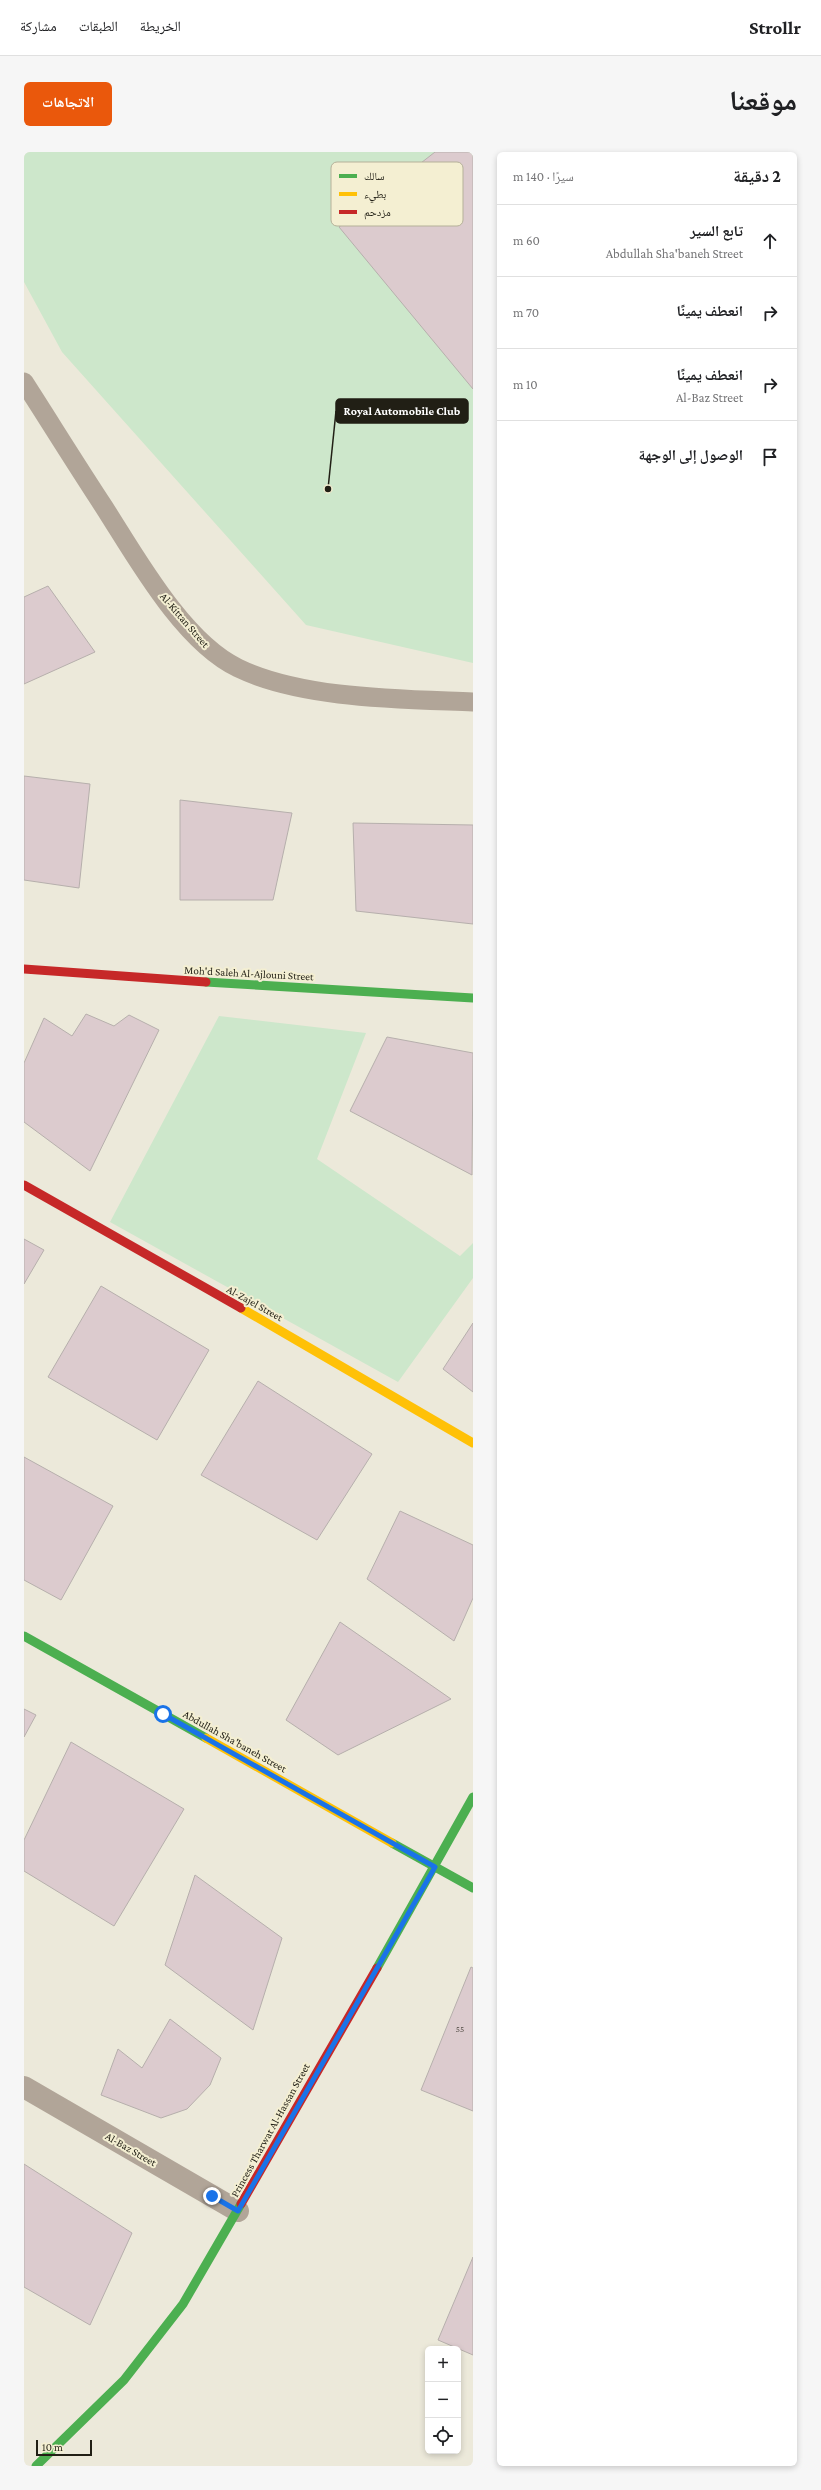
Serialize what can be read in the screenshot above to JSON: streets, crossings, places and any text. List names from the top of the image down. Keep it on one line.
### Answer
{"streets":{"street":["Moh'd Saleh Al-Ajlouni Street","Al-Zajel Street","Abdullah Sha'baneh Street","Princess Tharwat Al-Hassan Street","Al-Baz Street"],"lane":["Al-Kittan Street"]},"crossings":[["Abdullah Sha'baneh Street","Princess Tharwat Al-Hassan Street"],["Princess Tharwat Al-Hassan Street","Al-Baz Street"]],"places":["Royal Automobile Club"],"house_numbers":["55"],"legend":["سالك","بطيء","مزدحم"],"scale_bar":"10 m","page":{"header":"Strollr","nav":["الخريطة","الطبقات","مشاركة"],"title":"موقعنا","buttons":"الاتجاهات","heading":["2 دقيقة","سيرًا · 140 m"],"list":[["تابع السير","Abdullah Sha'baneh Street","60 m"],["انعطف يمينًا","70 m"],["انعطف يمينًا","Al-Baz Street","10 m"],"الوصول إلى الوجهة"],"map_buttons":["+","−"],"scale":"10 m"}}
